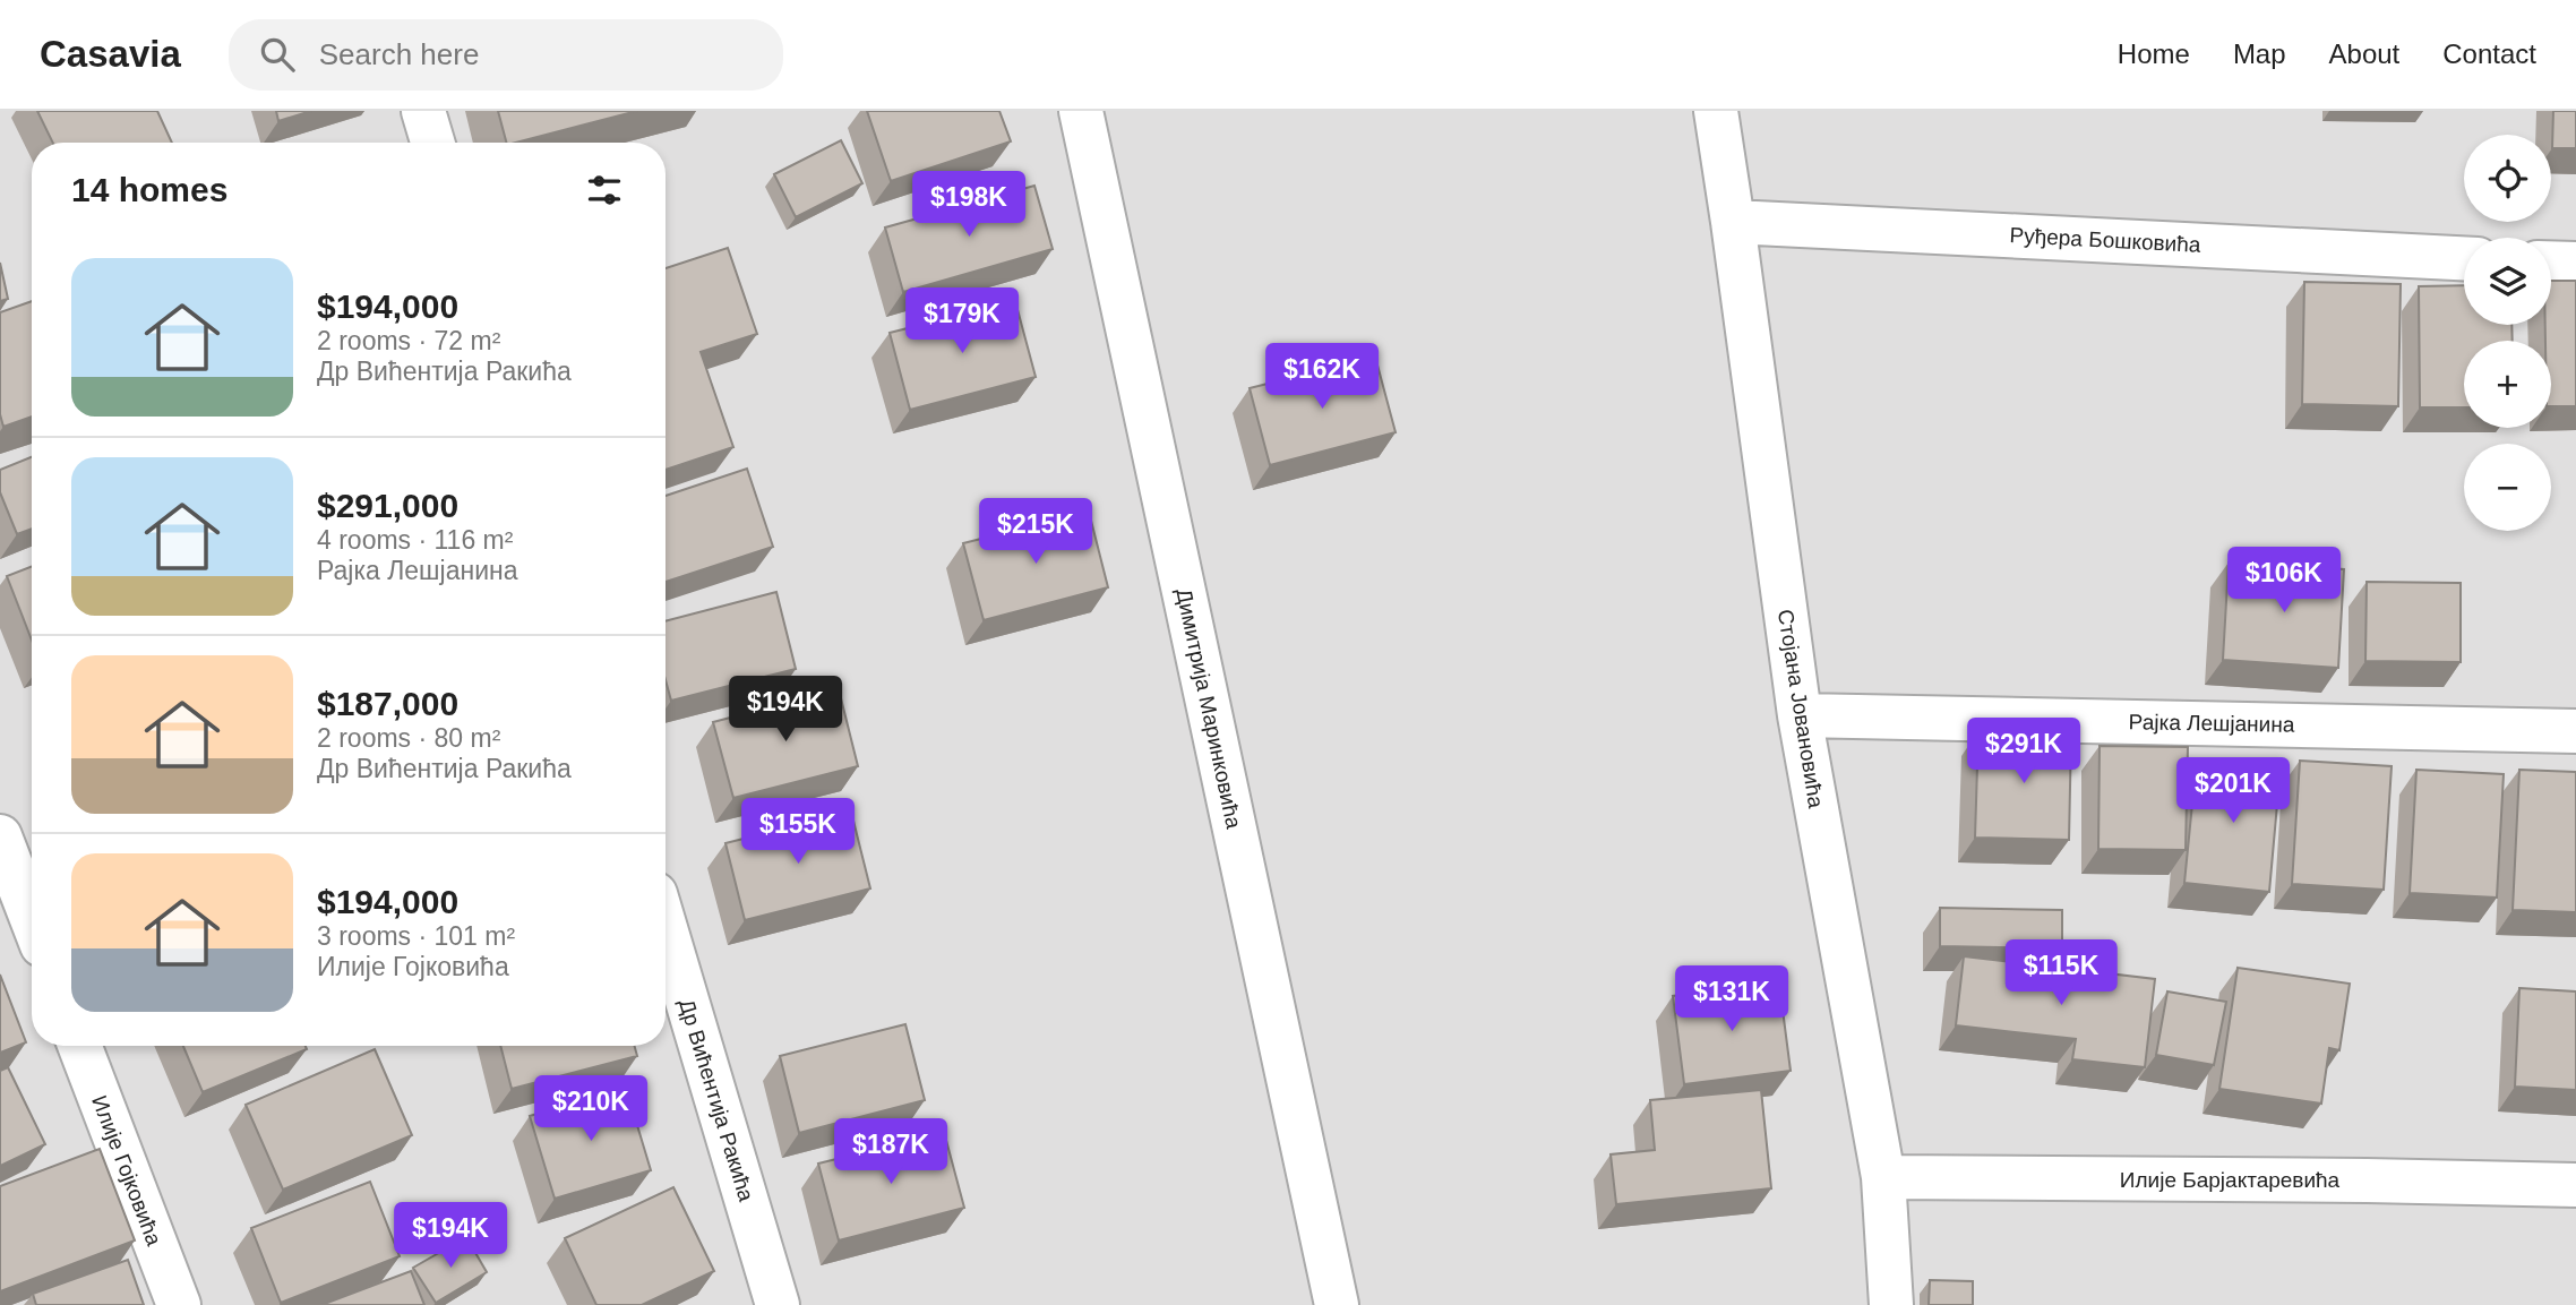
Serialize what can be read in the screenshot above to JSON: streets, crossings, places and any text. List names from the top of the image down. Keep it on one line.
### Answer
{"streets":{"street":["Руђера Бошковића","Димитрија Маринковића","Стојана Јовановића","Рајка Лешјанина","Др Вићентија Ракића","Илије Гојковића","Илије Барјактаревића"]},"crossings":[["Руђера Бошковића","Стојана Јовановића"],["Стојана Јовановића","Рајка Лешјанина"],["Стојана Јовановића","Илије Барјактаревића"]],"page":{"header":"Casavia","search":"Search here","nav":["Home","Map","About","Contact"],"map_buttons":["+","−"],"heading":"14 homes","price":["$198K","$179K","$162K","$215K","$106K","$194K","$291K","$201K","$155K","$115K","$131K","$210K","$187K","$194K"],"list":[{"name":"$194,000","note":"2 rooms · 72 m² · Др Вићентија Ракића"},{"name":"$291,000","note":"4 rooms · 116 m² · Рајка Лешјанина"},{"name":"$187,000","note":"2 rooms · 80 m² · Др Вићентија Ракића"},{"name":"$194,000","note":"3 rooms · 101 m² · Илије Гојковића"}]}}
